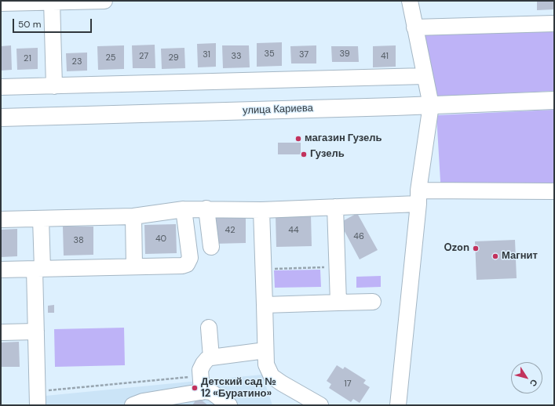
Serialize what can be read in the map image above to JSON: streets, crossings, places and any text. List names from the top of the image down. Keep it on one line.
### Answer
{"streets":{"main road":["улица Кариева"]},"places":["магазин Гузель","Гузель","Ozon","Магнит","Детский сад № 12 «Буратино»"],"house_numbers":["35","39","31","37","27","33","41","25","29","21","23","42","44","46","40","38","17"],"scale_bar":"50 m","north":"bottom right"}
